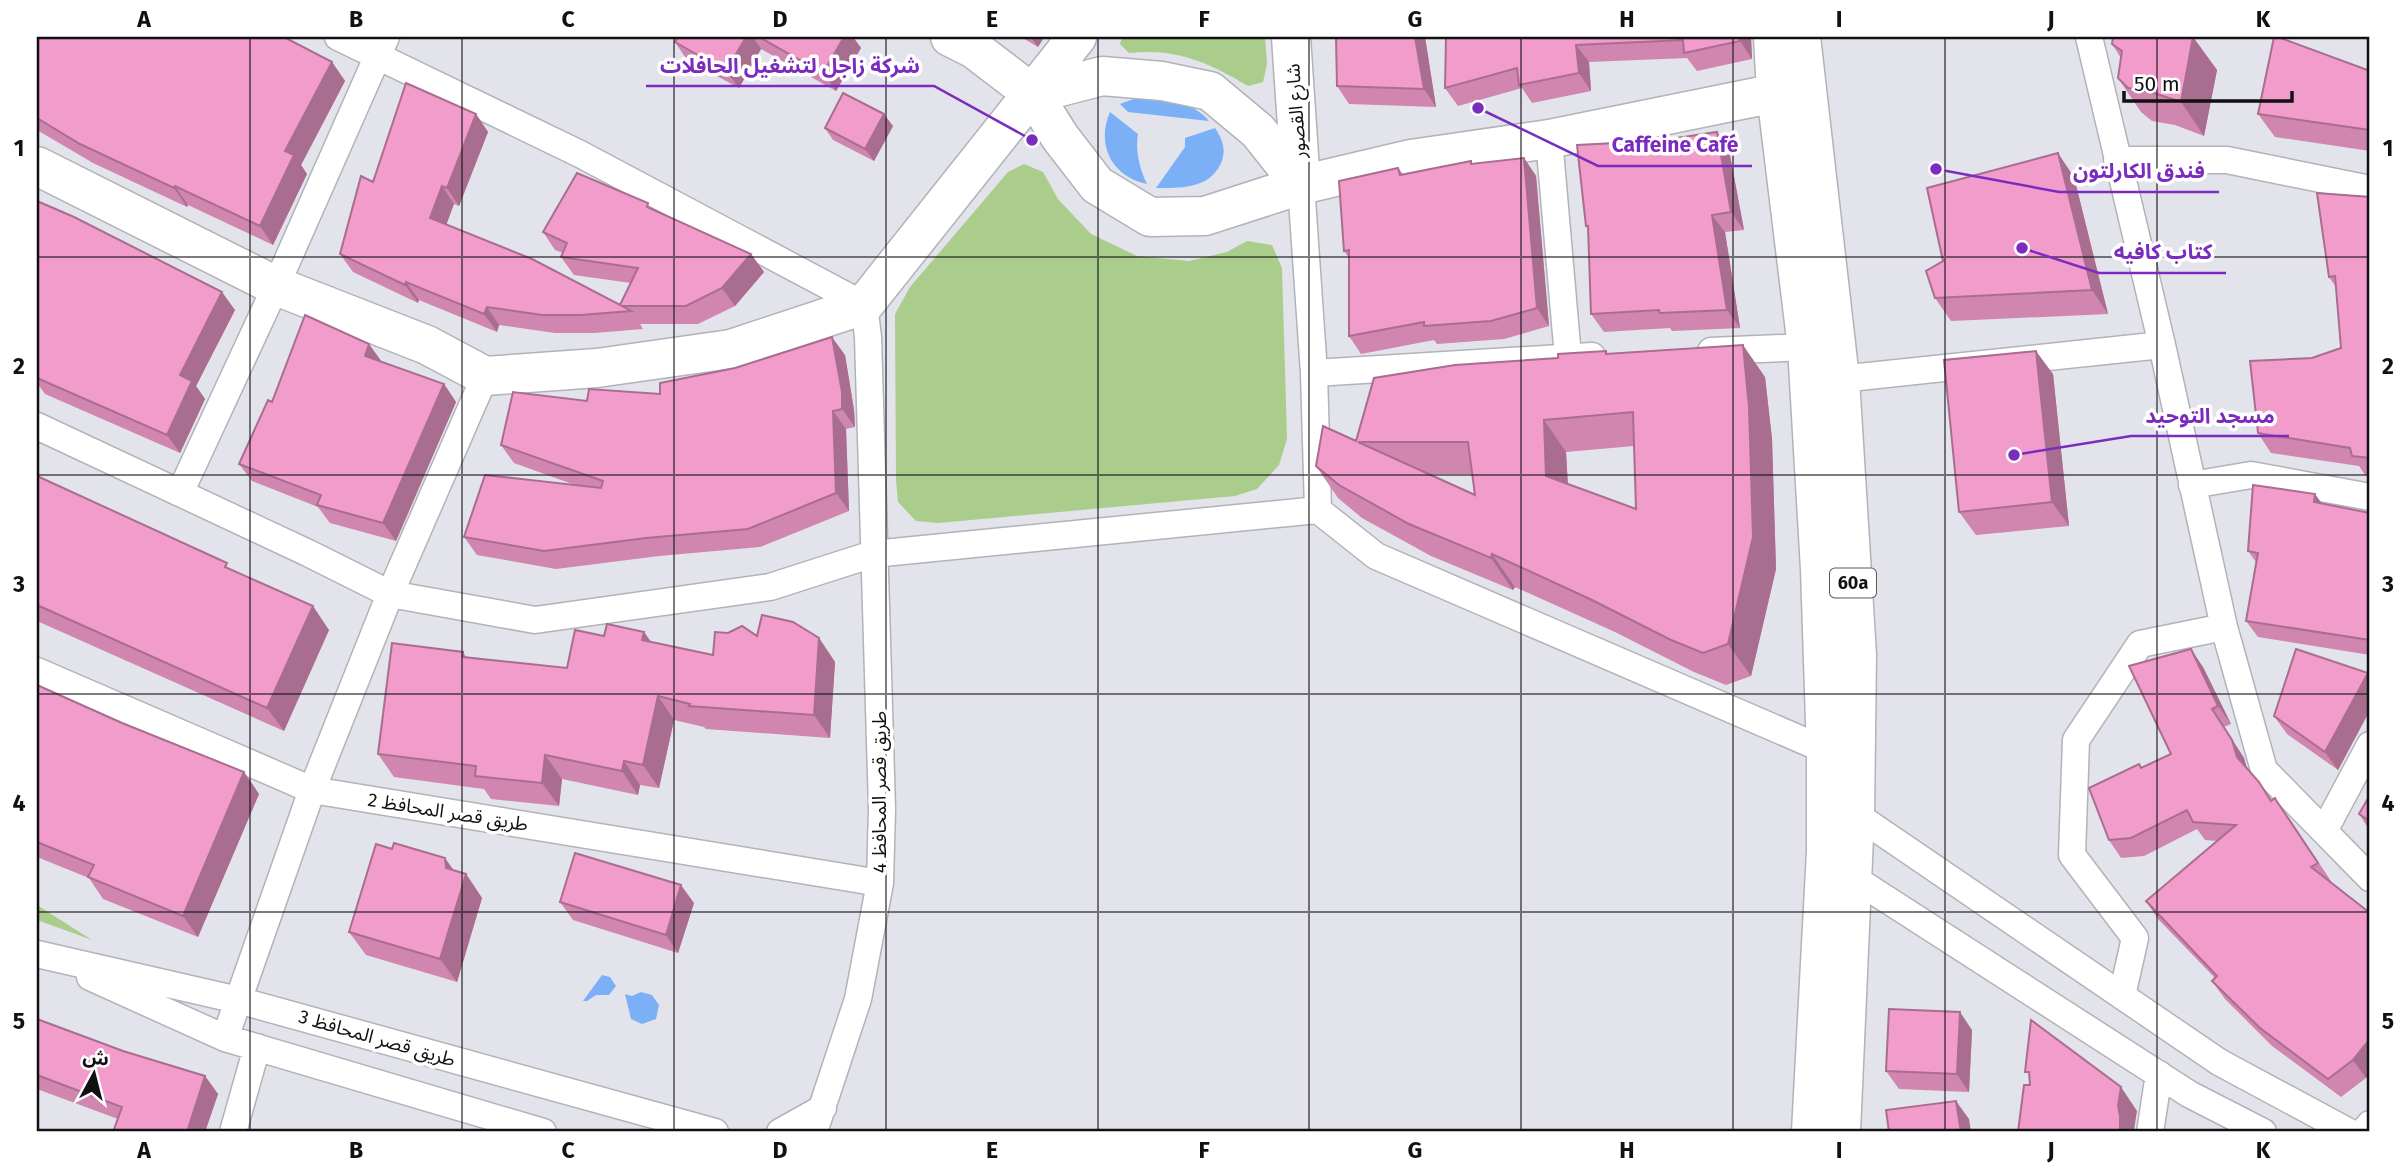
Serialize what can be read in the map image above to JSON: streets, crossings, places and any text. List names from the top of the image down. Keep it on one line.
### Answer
{"streets":{"street":["شارع القصور","60a","طريق قصر المحافظ 4","طريق قصر المحافظ 2","طريق قصر المحافظ 3"]},"crossings":[["طريق قصر المحافظ 4","طريق قصر المحافظ 2"]],"places":["Caffeine Café","شركة زاجل لتشغيل الحافلات","فندق الكارلتون","كتاب كافيه","مسجد التوحيد"],"scale_bar":"50 m","north":"top","grid":{"columns":["A","B","C","D","E","F","G","H","I","J","K"],"rows":["1","2","3","4","5"]}}
